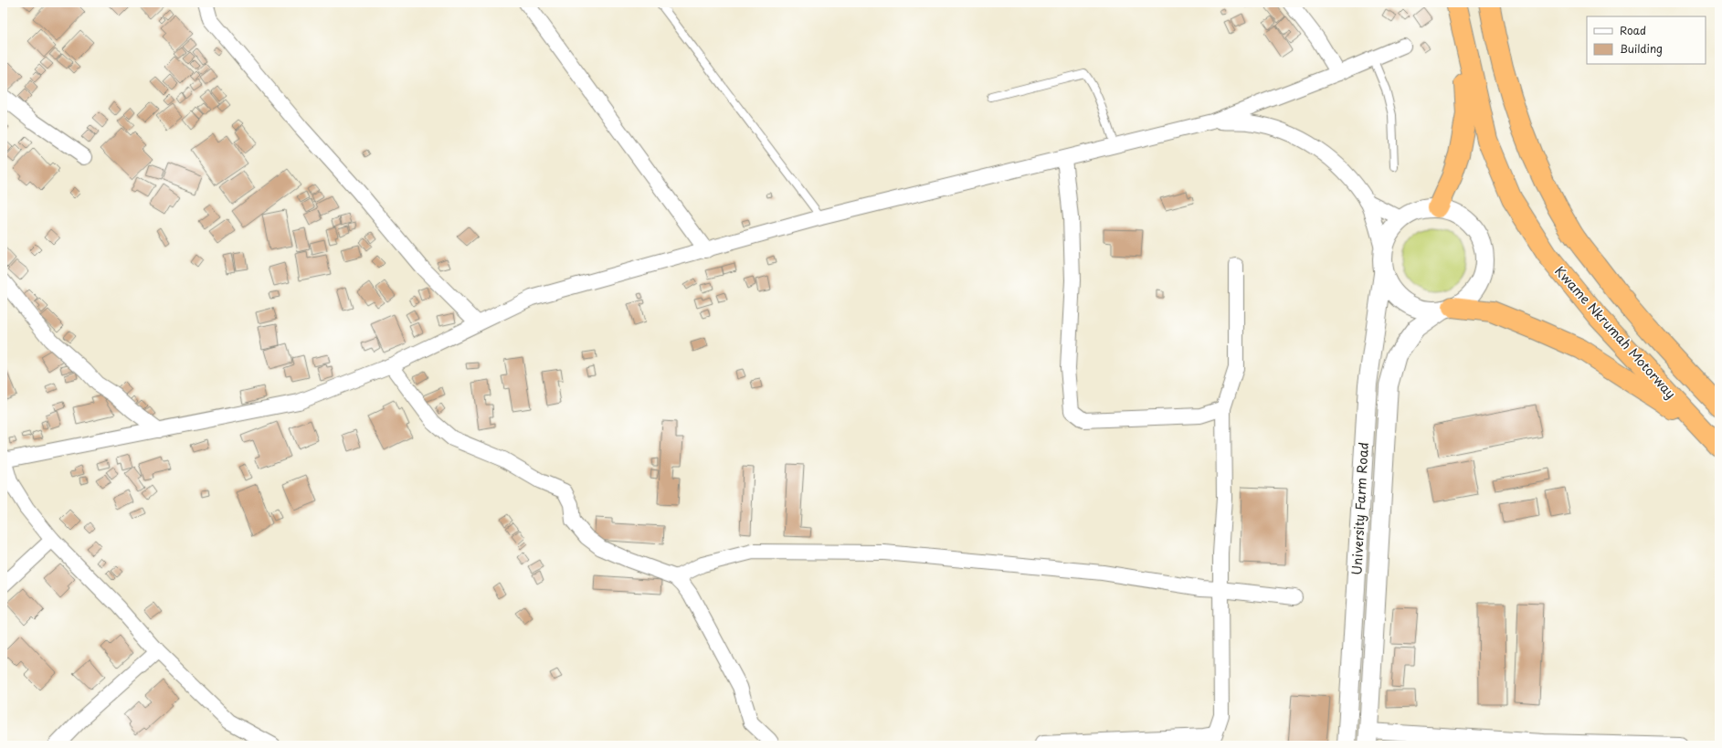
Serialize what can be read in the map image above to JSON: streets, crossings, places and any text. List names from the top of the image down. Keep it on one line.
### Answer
{"streets":{"highway":["Kwame Nkrumah Motorway"],"street":["University Farm Road"]},"legend":["Road","Building"]}
